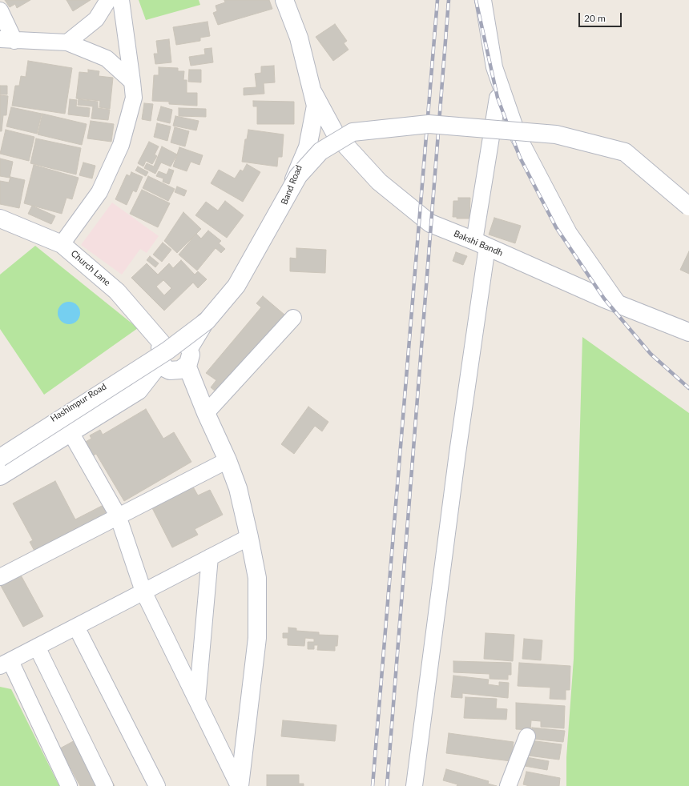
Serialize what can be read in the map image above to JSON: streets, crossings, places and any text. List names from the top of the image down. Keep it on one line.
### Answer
{"streets":{"main road":["Band Road","Bakshi Bandh","Church Lane","Hashimpur Road"]},"crossings":[["Band Road","Bakshi Bandh"],["Band Road","Church Lane"],["Band Road","Hashimpur Road"],["Church Lane","Hashimpur Road"]],"scale_bar":"20 m"}
